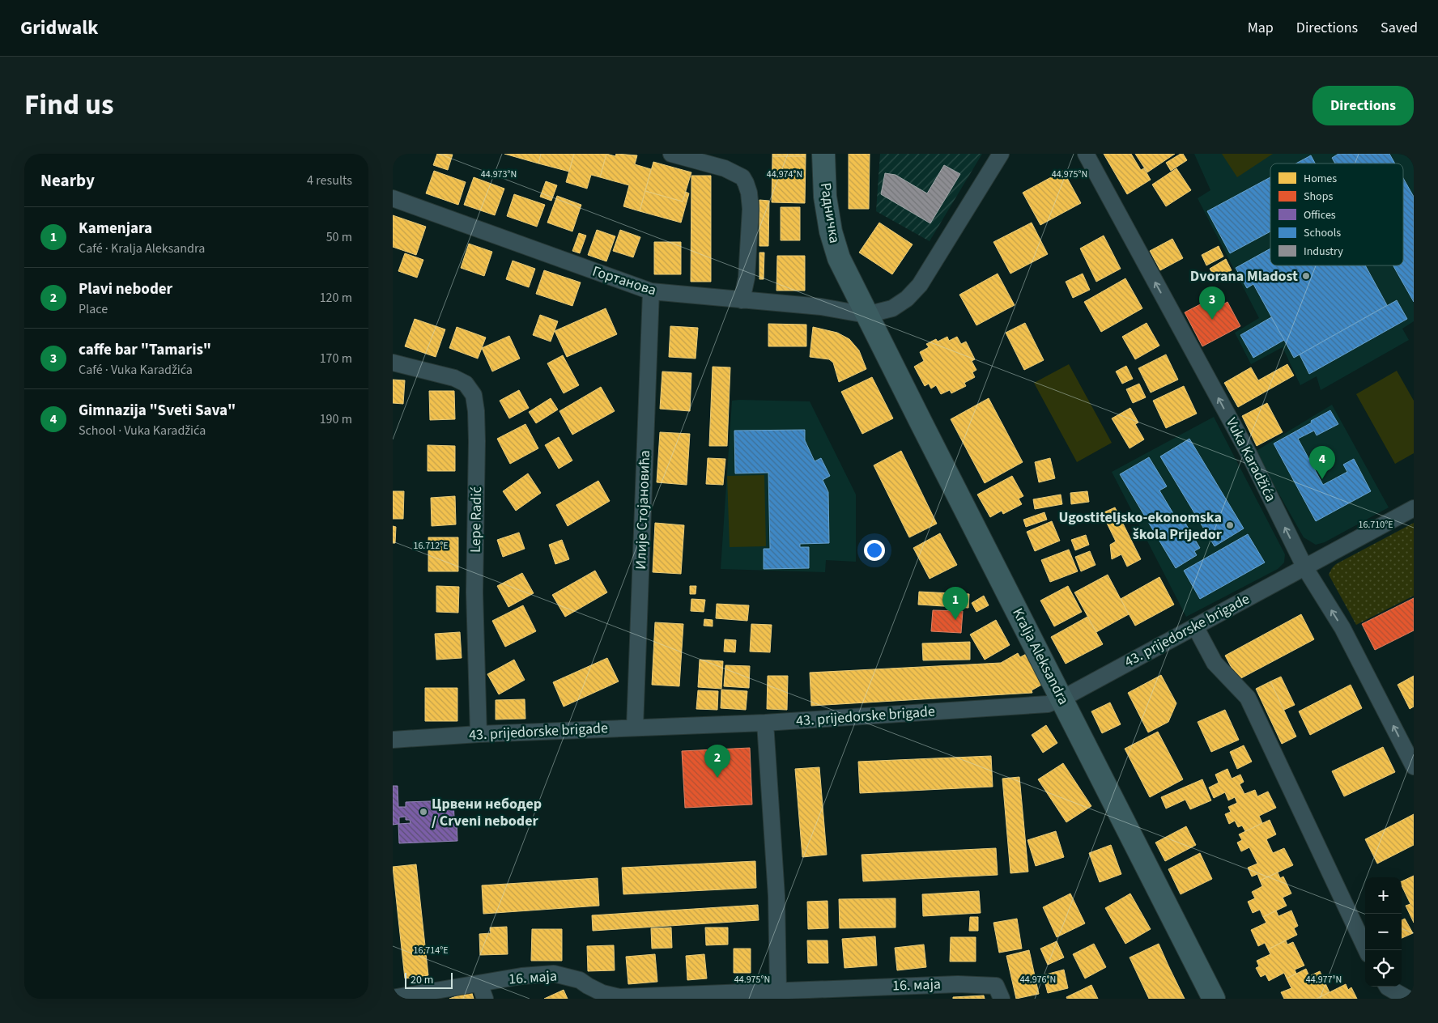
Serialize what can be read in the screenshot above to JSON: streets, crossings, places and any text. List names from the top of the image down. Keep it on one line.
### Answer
{"streets":{"main road":["Радничка","Kralja Aleksandra"],"street":["Гортанова","Vuka Karadžića","Илије Стојановића","Lepe Radić","43. prijedorske brigade","16. маја"]},"crossings":[["Радничка","Гортанова"],["Радничка","Kralja Aleksandra"],["Гортанова","Илије Стојановића"],["Гортанова","Kralja Aleksandra"],["Vuka Karadžića","43. prijedorske brigade"],["Илије Стојановића","43. prijedorske brigade"],["Lepe Radić","43. prijedorske brigade"],["43. prijedorske brigade","Kralja Aleksandra"]],"places":["Dvorana Mladost","Ugostiteljsko-ekonomska škola Prijedor","Црвени небодер / Crveni neboder"],"legend":["Homes","Shops","Offices","Schools","Industry"],"scale_bar":"20 m","page":{"header":"Gridwalk","nav":["Map","Directions","Saved"],"title":"Find us","buttons":"Directions","heading":["Nearby","4 results"],"list":[{"mark":"1","name":"Kamenjara","note":"Café · Kralja Aleksandra","value":"50 m"},{"mark":"2","name":"Plavi neboder","note":"Place","value":"120 m"},{"mark":"3","name":"caffe bar \"Tamaris\"","note":"Café · Vuka Karadžića","value":"170 m"},{"mark":"4","name":"Gimnazija \"Sveti Sava\"","note":"School · Vuka Karadžića","value":"190 m"}],"pins":["3","4","1","2"],"map_buttons":["+","−"],"scale":"20 m"},"coordinates":["44.973°N","44.974°N","44.975°N","16.710°E","16.712°E","16.714°E","44.976°N","44.977°N"]}
